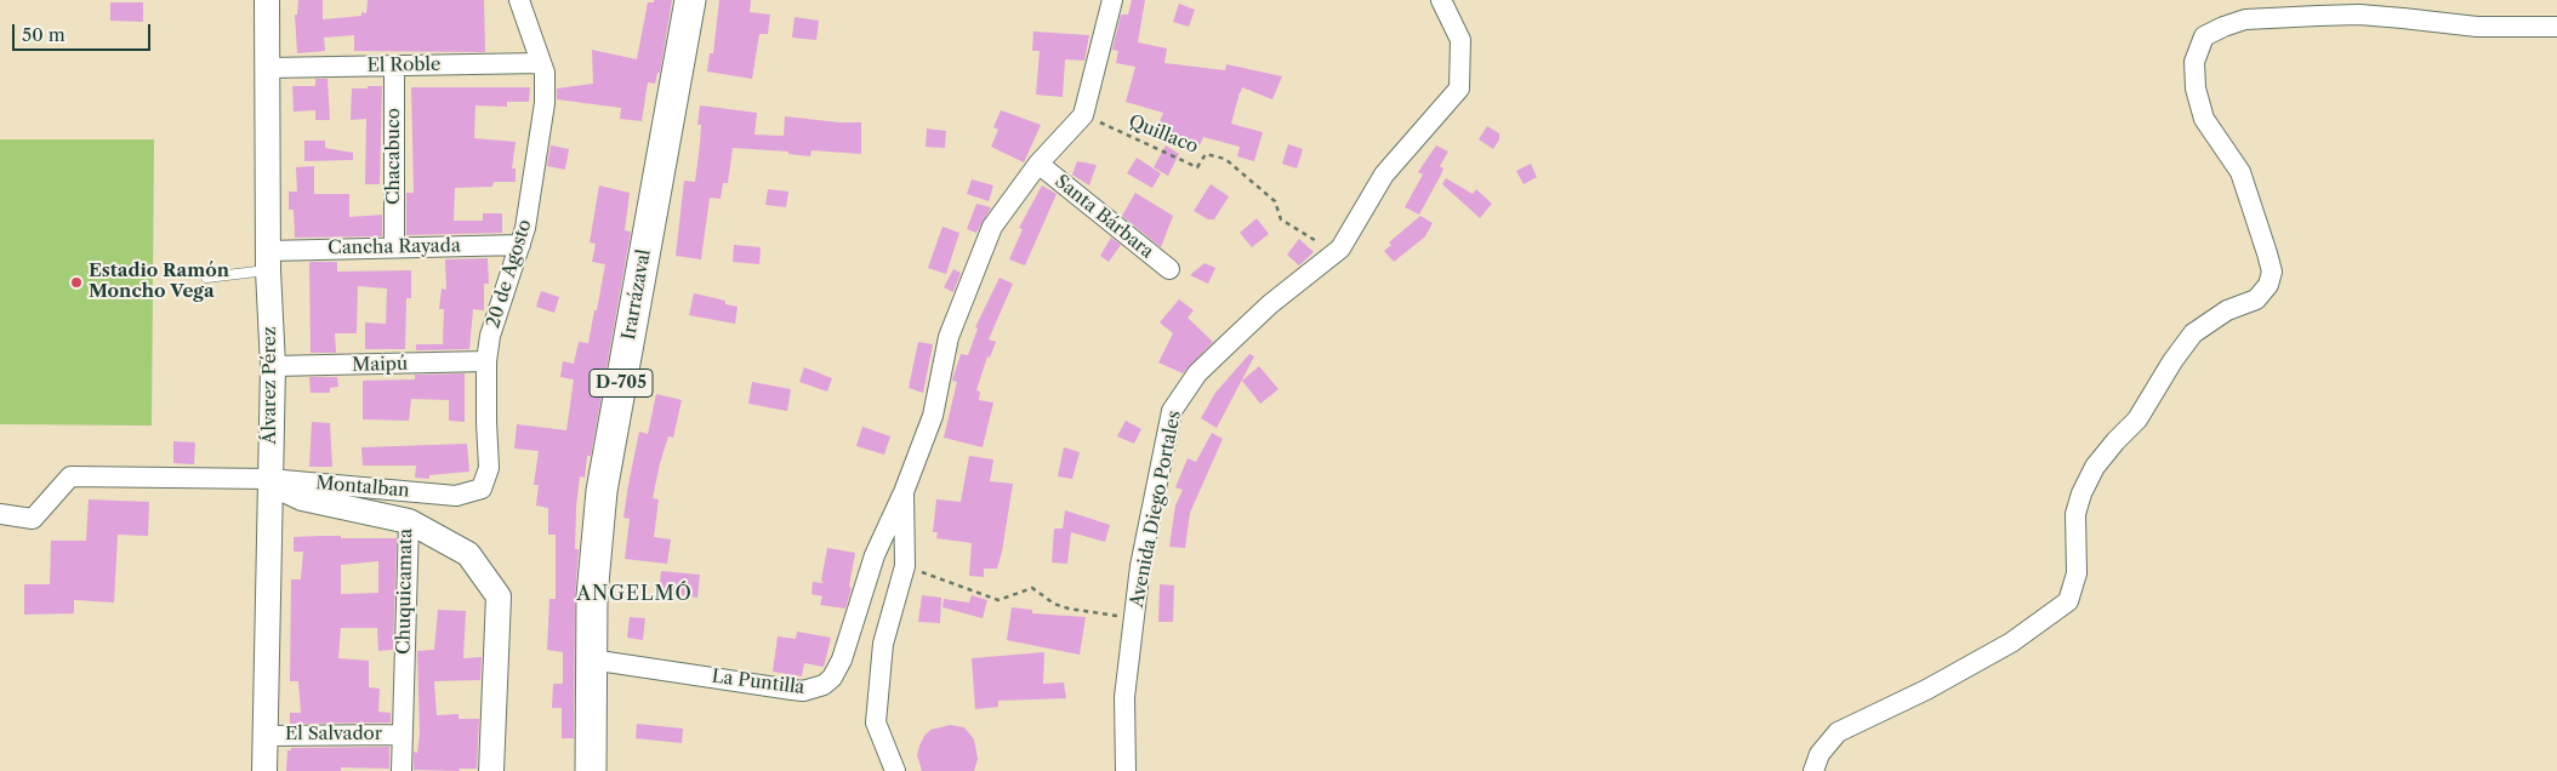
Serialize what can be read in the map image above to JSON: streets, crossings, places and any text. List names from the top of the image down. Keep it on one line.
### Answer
{"streets":{"main road":["Irarrázaval","D-705"],"street":["El Roble","Chacabuco","Santa Bárbara","Cancha Rayada","20 de Agosto","Maipú","Álvarez Pérez","Montalban","Avenida Diego Portales","Chuquicamata","La Puntilla","El Salvador"],"path":["Quillaco"]},"crossings":[["El Roble","Chacabuco"],["El Roble","20 de Agosto"],["El Roble","Álvarez Pérez"],["Quillaco","Avenida Diego Portales"],["Quillaco","La Puntilla"],["Chacabuco","Cancha Rayada"],["Santa Bárbara","La Puntilla"],["Cancha Rayada","20 de Agosto"],["Cancha Rayada","Álvarez Pérez"],["20 de Agosto","Maipú"],["20 de Agosto","Montalban"],["Irarrázaval","La Puntilla"],["Maipú","Álvarez Pérez"],["Álvarez Pérez","Montalban"],["Álvarez Pérez","Chuquicamata"],["Álvarez Pérez","El Salvador"],["Montalban","Chuquicamata"],["Chuquicamata","El Salvador"]],"districts":["ANGELMÓ"],"places":["Estadio Ramón Moncho Vega"],"scale_bar":"50 m"}
